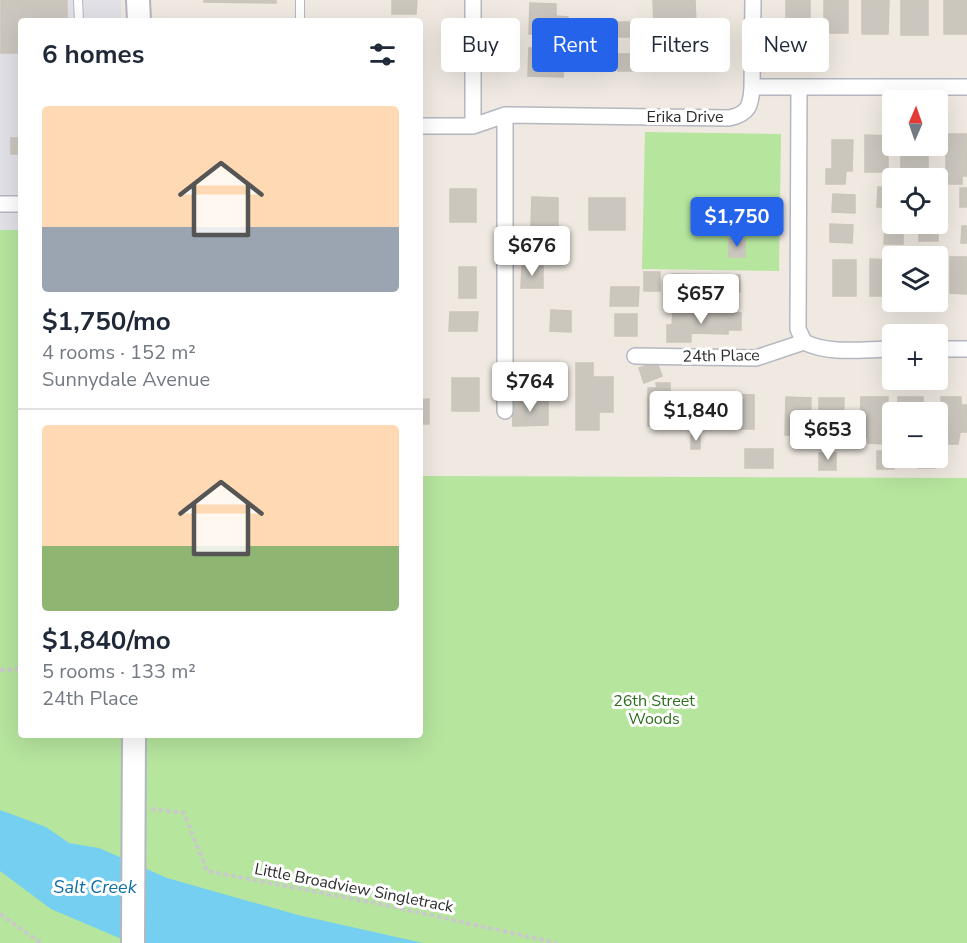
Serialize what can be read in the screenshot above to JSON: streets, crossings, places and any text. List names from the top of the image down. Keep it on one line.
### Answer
{"streets":{"street":["Erika Drive","24th Place"],"path":["Little Broadview Singletrack"]},"water":["Salt Creek"],"parks":["26th Street Woods"],"north":"top","page":{"chip":["Buy","Rent","Filters","New"],"heading":"6 homes","map_buttons":["+","−"],"list":[{"name":"$1,750/mo","note":"4 rooms · 152 m² · Sunnydale Avenue"},{"name":"$1,840/mo","note":"5 rooms · 133 m² · 24th Place"}],"price":["$1,750","$676","$657","$764","$1,840","$653"]}}
